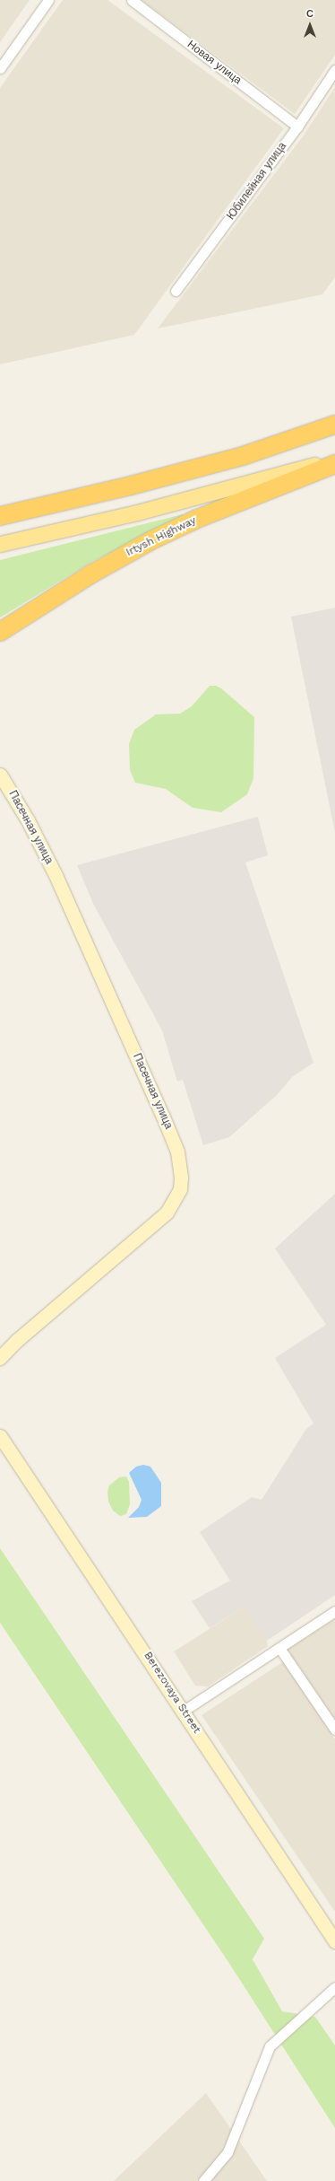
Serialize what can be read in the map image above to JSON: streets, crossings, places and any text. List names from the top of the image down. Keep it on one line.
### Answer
{"streets":{"highway":["Irtysh Highway"],"main road":["Пасечная улица","Berezovaya Street"],"street":["Новая улица","Юбилейная улица"]},"crossings":[["Новая улица","Юбилейная улица"]],"north":"top"}
